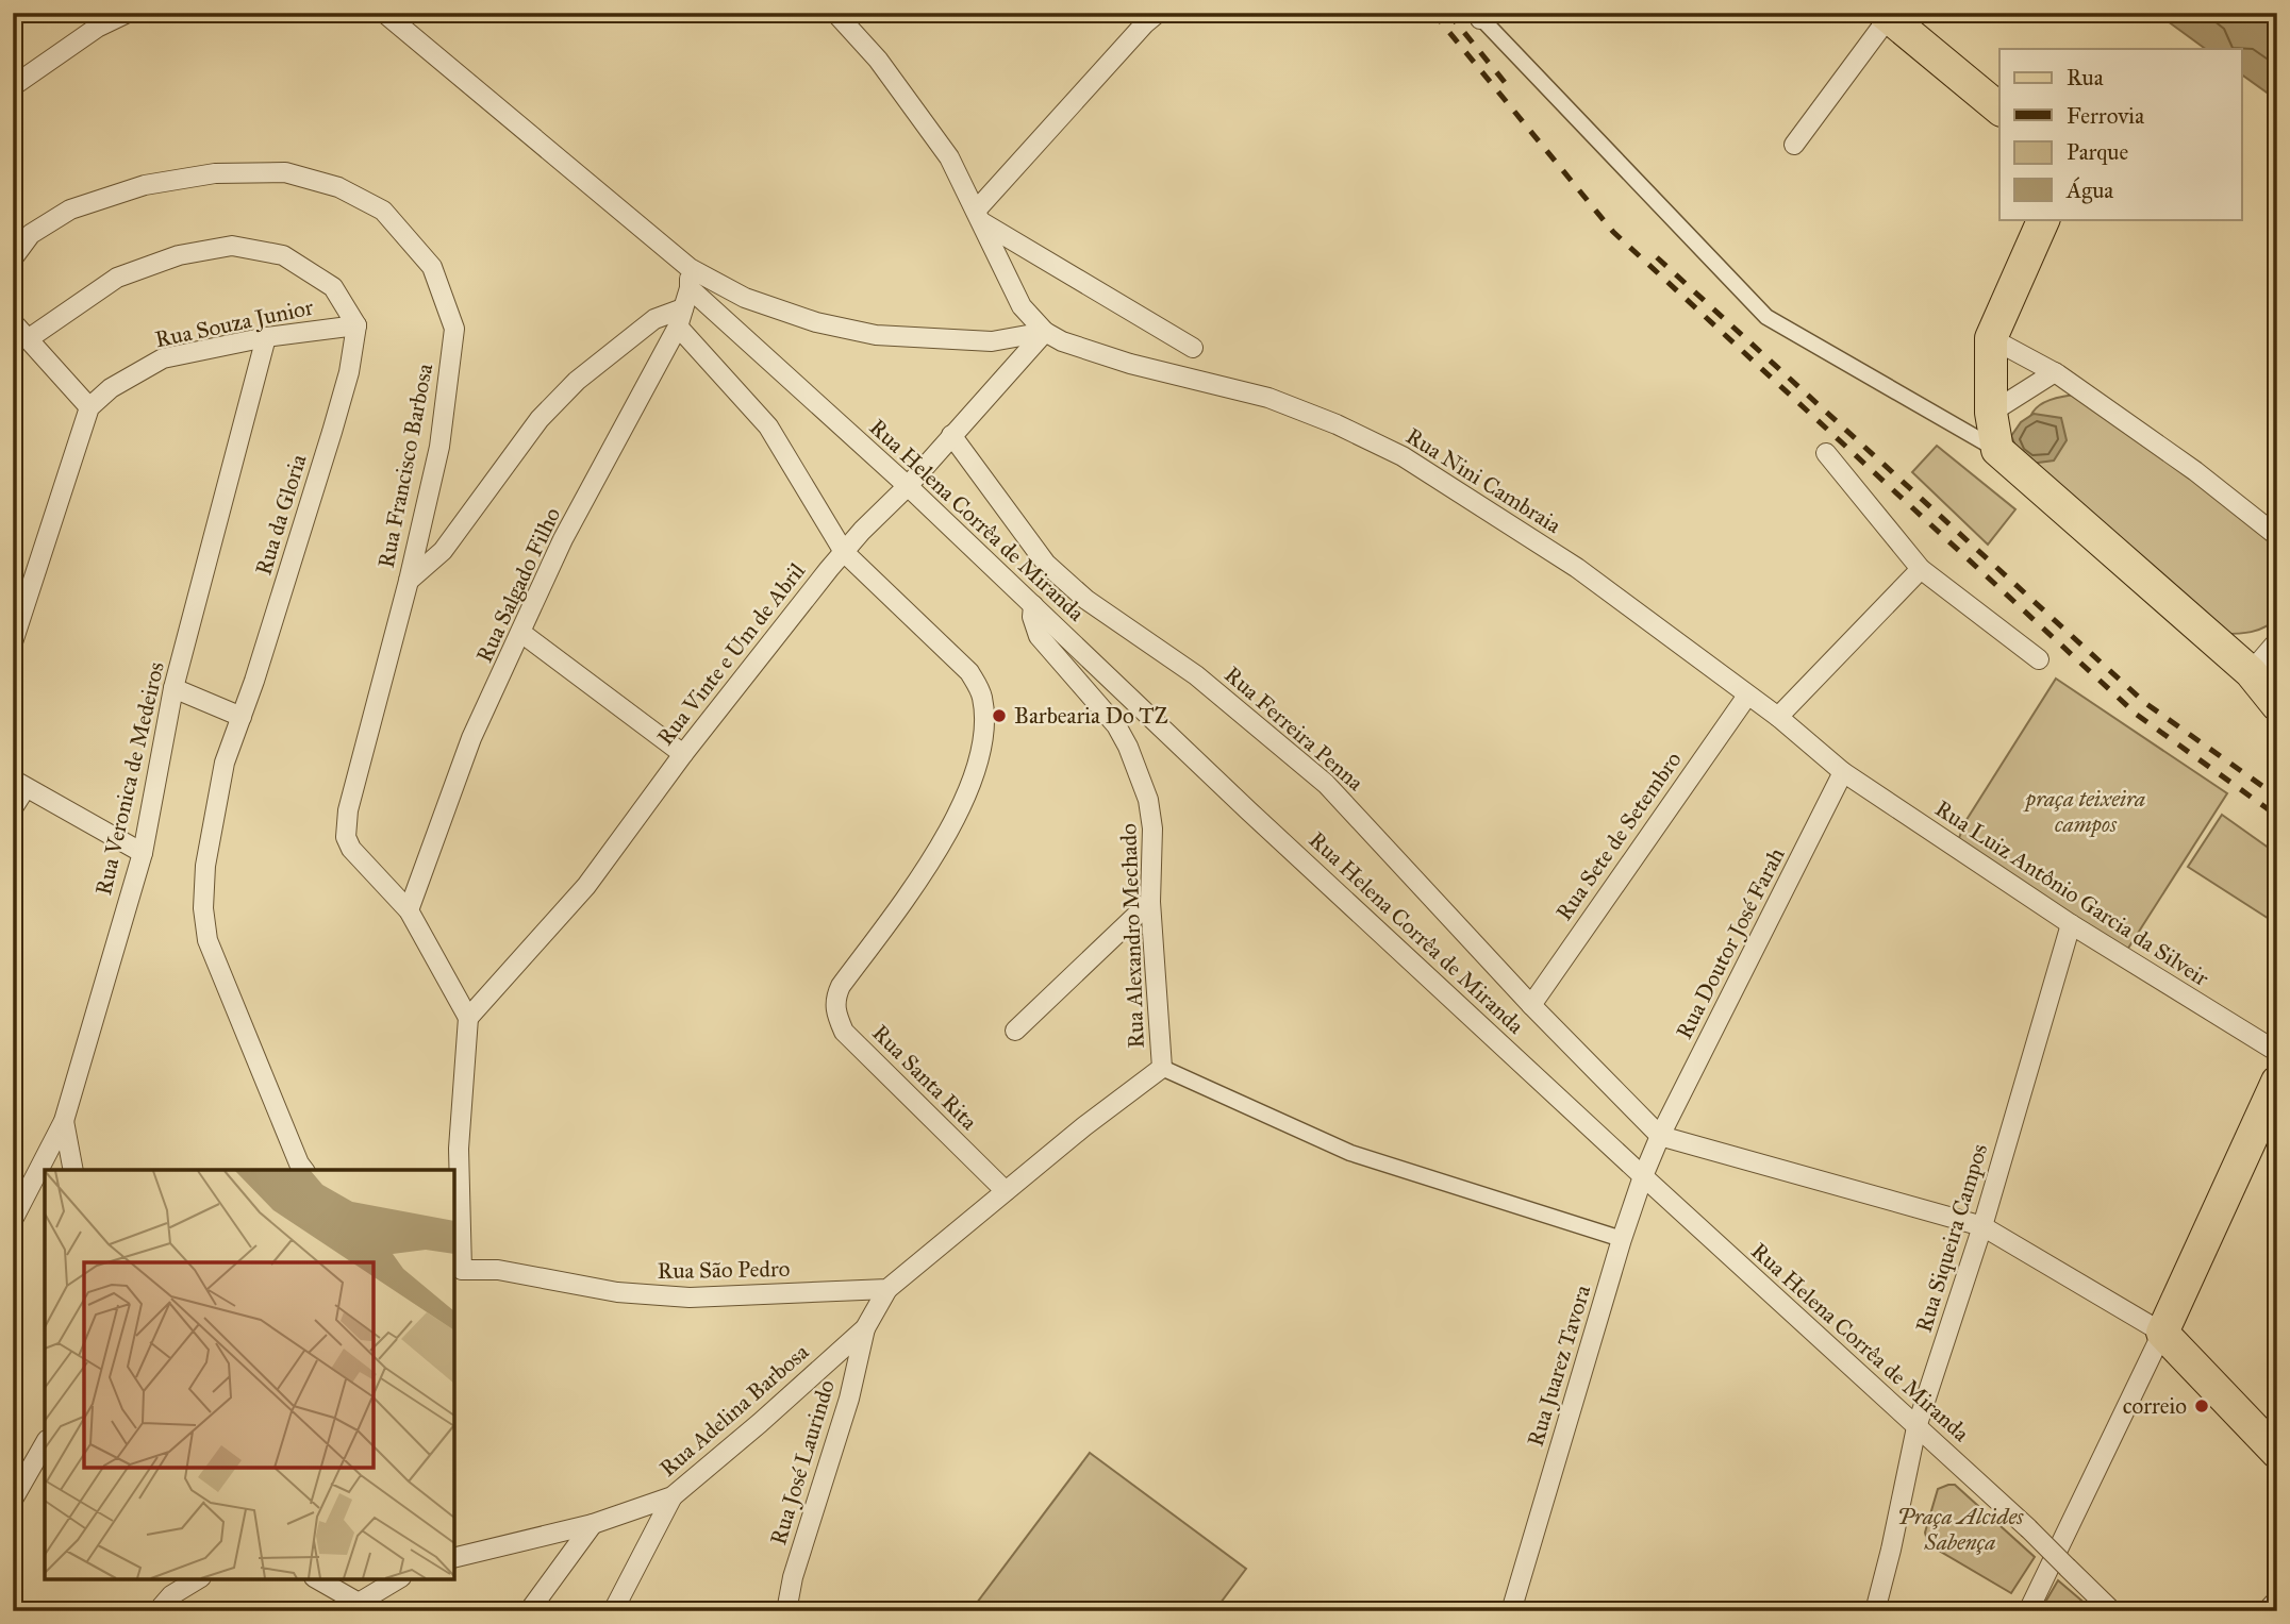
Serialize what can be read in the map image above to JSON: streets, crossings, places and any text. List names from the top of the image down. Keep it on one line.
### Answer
{"streets":{"street":["Rua Souza Junior","Rua Francisco Barbosa","Rua Nini Cambraia","Rua da Gloria","Rua Helena Corrêa de Miranda","Rua Salgado Filho","Rua Vinte e Um de Abril","Rua Ferreira Penna","Rua Veronica de Medeiros","Rua Sete de Setembro","Rua Luiz Antônio Garcia da Silveir","Rua Alexandro Mechado","Rua Doutor José Farah","Rua Santa Rita","Rua Siqueira Campos","Rua São Pedro","Rua Juarez Tavora","Rua Adelina Barbosa","Rua José Laurindo"]},"crossings":[["Rua Souza Junior","Rua da Gloria"],["Rua Souza Junior","Rua Veronica de Medeiros"],["Rua Francisco Barbosa","Rua Salgado Filho"],["Rua Francisco Barbosa","Rua Vinte e Um de Abril"],["Rua Francisco Barbosa","Rua São Pedro"],["Rua Nini Cambraia","Rua Vinte e Um de Abril"],["Rua Nini Cambraia","Rua Sete de Setembro"],["Rua Nini Cambraia","Rua Luiz Antônio Garcia da Silveir"],["Rua Nini Cambraia","Rua Doutor José Farah"],["Rua Helena Corrêa de Miranda","Rua Salgado Filho"],["Rua Helena Corrêa de Miranda","Rua Vinte e Um de Abril"],["Rua Helena Corrêa de Miranda","Rua Alexandro Mechado"],["Rua Helena Corrêa de Miranda","Rua Siqueira Campos"],["Rua Helena Corrêa de Miranda","Rua Juarez Tavora"],["Rua Vinte e Um de Abril","Rua Ferreira Penna"],["Rua Vinte e Um de Abril","Rua Santa Rita"],["Rua Vinte e Um de Abril","Rua São Pedro"],["Rua Ferreira Penna","Rua Sete de Setembro"],["Rua Ferreira Penna","Rua Doutor José Farah"],["Rua Ferreira Penna","Rua Juarez Tavora"],["Rua Luiz Antônio Garcia da Silveir","Rua Doutor José Farah"],["Rua Luiz Antônio Garcia da Silveir","Rua Siqueira Campos"],["Rua Doutor José Farah","Rua Juarez Tavora"],["Rua São Pedro","Rua Adelina Barbosa"],["Rua Adelina Barbosa","Rua José Laurindo"]],"parks":["praça teixeira campos","Praça Alcides Sabença"],"places":["Barbearia Do TZ","correio"],"legend":["Rua","Ferrovia","Parque","Água"]}
